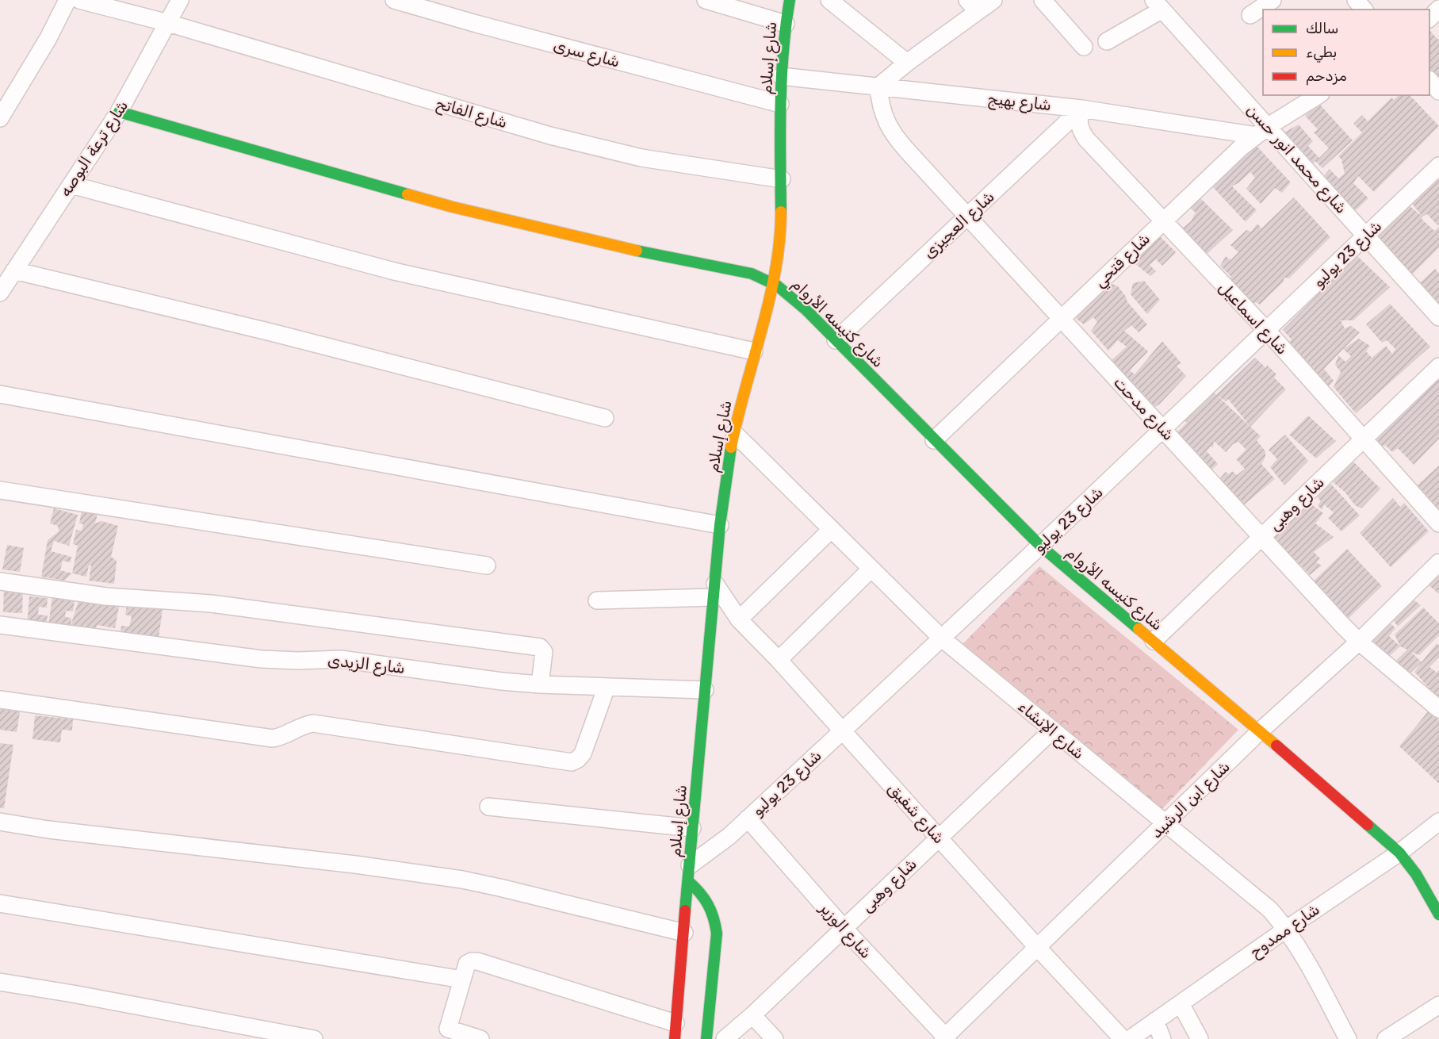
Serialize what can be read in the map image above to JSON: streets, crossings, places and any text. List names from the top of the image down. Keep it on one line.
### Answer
{"streets":{"street":["شارع سرى","شارع إسلام","شارع بهيج","شارع الفاتح","شارع ترعة البوصه","شارع محمد انور حسن","شارع العجيزى","شارع 23 يوليو","شارع فتحي","شارع اسماعيل","شارع كنيسه الأروام","شارع مدحت","شارع وهبى","شارع الزيدى","شارع الإنشاء","شارع ابن الرشيد","شارع شفيق","شارع الوزير","شارع ممدوح"]},"crossings":[["شارع سرى","شارع إسلام"],["شارع إسلام","شارع بهيج"],["شارع إسلام","شارع الفاتح"],["شارع إسلام","شارع 23 يوليو"],["شارع إسلام","شارع كنيسه الأروام"],["شارع إسلام","شارع الزيدى"],["شارع إسلام","شارع الإنشاء"],["شارع إسلام","شارع شفيق"],["شارع بهيج","شارع محمد انور حسن"],["شارع بهيج","شارع العجيزى"],["شارع بهيج","شارع فتحي"],["شارع بهيج","شارع اسماعيل"],["شارع بهيج","شارع مدحت"],["شارع الفاتح","شارع ترعة البوصه"],["شارع ترعة البوصه","شارع كنيسه الأروام"],["شارع محمد انور حسن","شارع 23 يوليو"],["شارع محمد انور حسن","شارع فتحي"],["شارع العجيزى","شارع اسماعيل"],["شارع العجيزى","شارع كنيسه الأروام"],["شارع العجيزى","شارع مدحت"],["شارع 23 يوليو","شارع اسماعيل"],["شارع 23 يوليو","شارع كنيسه الأروام"],["شارع 23 يوليو","شارع مدحت"],["شارع 23 يوليو","شارع الإنشاء"],["شارع 23 يوليو","شارع شفيق"],["شارع 23 يوليو","شارع الوزير"],["شارع فتحي","شارع اسماعيل"],["شارع فتحي","شارع كنيسه الأروام"],["شارع فتحي","شارع مدحت"],["شارع اسماعيل","شارع وهبى"],["شارع كنيسه الأروام","شارع وهبى"],["شارع كنيسه الأروام","شارع ابن الرشيد"],["شارع كنيسه الأروام","شارع ممدوح"],["شارع مدحت","شارع وهبى"],["شارع مدحت","شارع ابن الرشيد"],["شارع وهبى","شارع الإنشاء"],["شارع وهبى","شارع شفيق"],["شارع وهبى","شارع الوزير"],["شارع الإنشاء","شارع ابن الرشيد"],["شارع الإنشاء","شارع ممدوح"],["شارع ابن الرشيد","شارع شفيق"],["شارع ابن الرشيد","شارع الوزير"]],"legend":["سالك","بطيء","مزدحم"]}
